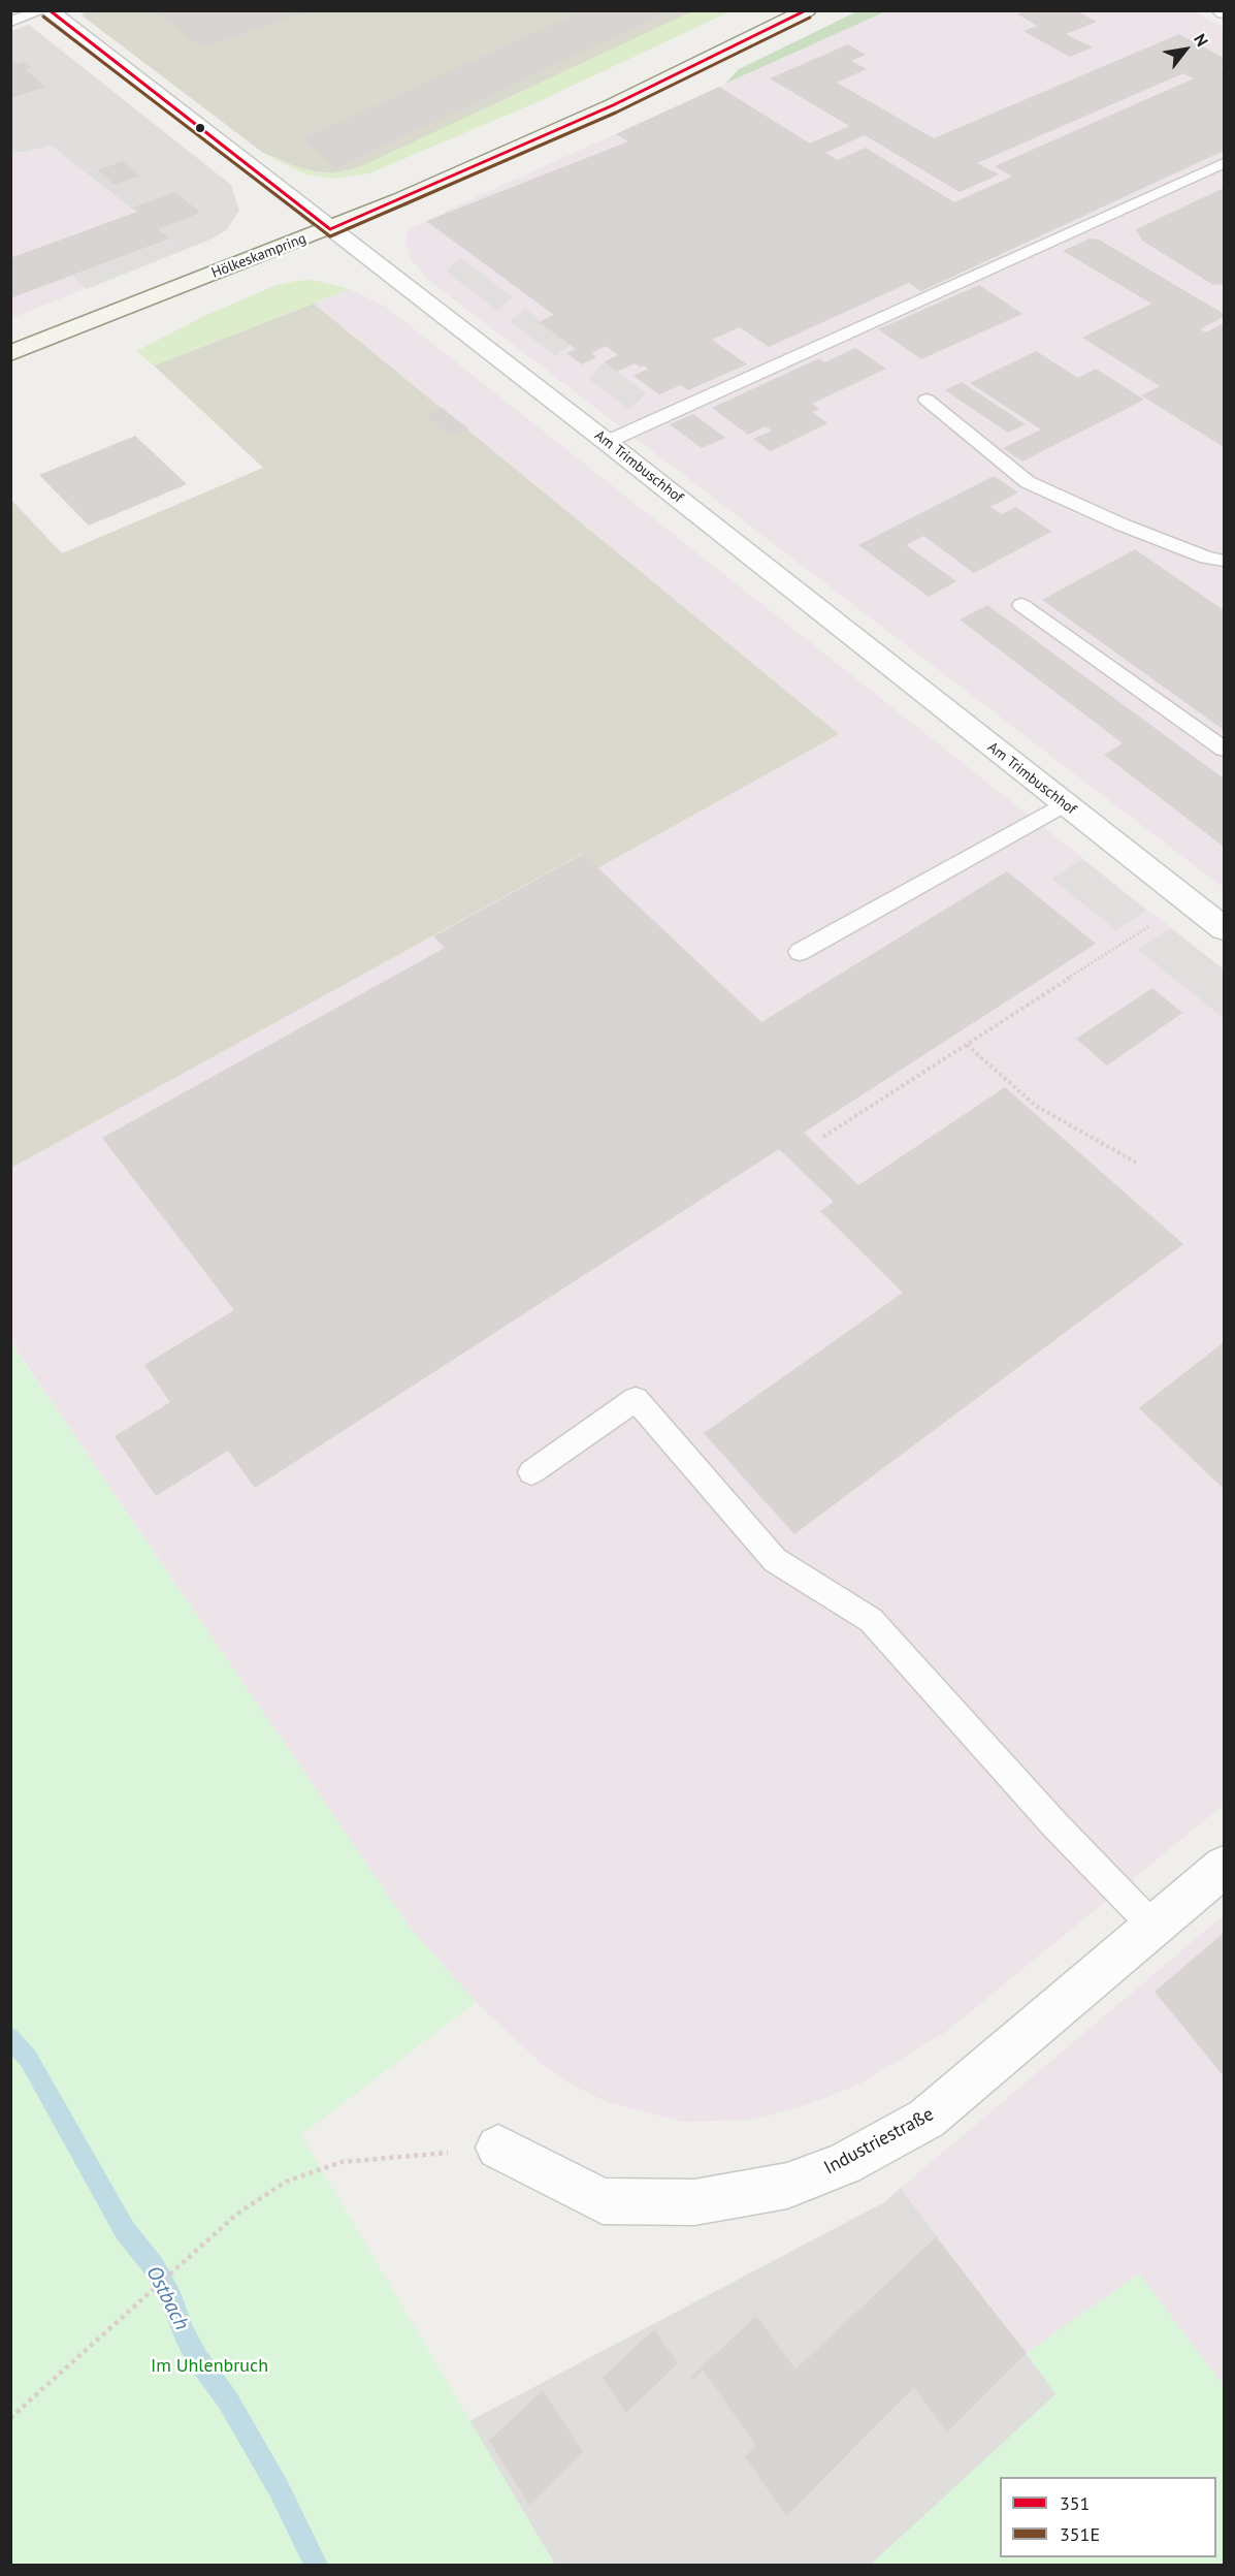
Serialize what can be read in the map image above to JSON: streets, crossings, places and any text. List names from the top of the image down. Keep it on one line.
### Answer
{"streets":{"main road":["Hölkeskampring"],"street":["Am Trimbuschhof","Industriestraße"]},"crossings":[["Hölkeskampring","Am Trimbuschhof"]],"water":["Ostbach"],"parks":["Im Uhlenbruch"],"lines":["transit line 351","transit line 351E"],"legend":["351","351E"],"north":"top right"}
